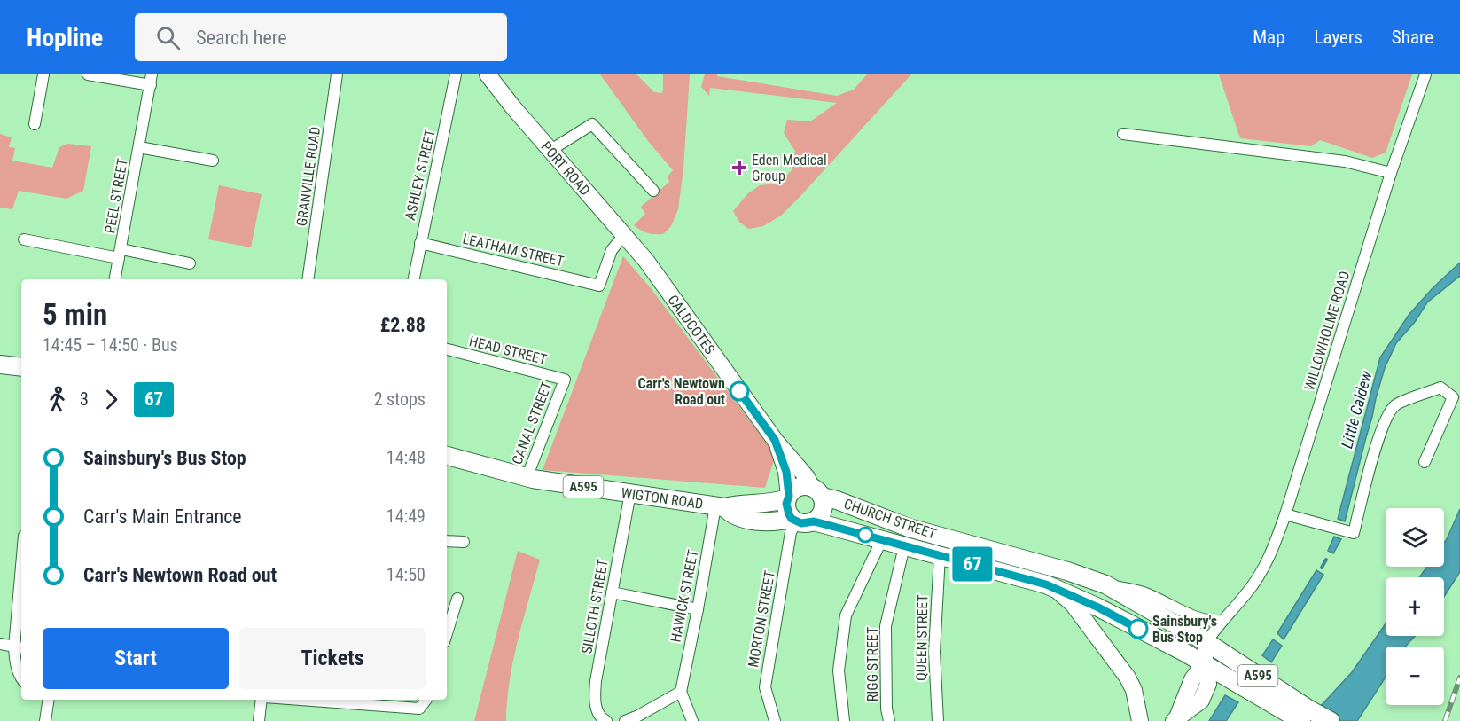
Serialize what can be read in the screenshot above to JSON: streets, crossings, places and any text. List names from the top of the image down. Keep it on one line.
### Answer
{"streets":{"main road":["PORT ROAD","CALDCOTES","A595","WIGTON ROAD","CHURCH STREET"],"street":["ASHLEY STREET","GRANVILLE ROAD","PEEL STREET","LEATHAM STREET","WILLOWHOLME ROAD","HEAD STREET","CANAL STREET","HAWICK STREET","SILLOTH STREET","MORTON STREET","QUEEN STREET","RIGG STREET"]},"crossings":[["PORT ROAD","LEATHAM STREET"],["PORT ROAD","CALDCOTES"],["ASHLEY STREET","LEATHAM STREET"],["CALDCOTES","WIGTON ROAD"],["CALDCOTES","CHURCH STREET"],["CALDCOTES","MORTON STREET"],["WILLOWHOLME ROAD","A595"],["HEAD STREET","CANAL STREET"],["CANAL STREET","WIGTON ROAD"],["A595","CHURCH STREET"],["WIGTON ROAD","CHURCH STREET"],["WIGTON ROAD","HAWICK STREET"],["WIGTON ROAD","SILLOTH STREET"],["WIGTON ROAD","MORTON STREET"],["CHURCH STREET","MORTON STREET"],["CHURCH STREET","QUEEN STREET"],["CHURCH STREET","RIGG STREET"]],"water":["Little Caldew"],"places":{"health":["Eden Medical Group"],"other":["Carr's Newtown Road out","Sainsbury's Bus Stop"]},"lines":["bus line 67"],"page":{"header":"Hopline","search":"Search here","nav":["Map","Layers","Share"],"on_map":"67","heading":["5 min","14:45 – 14:50 · Bus","£2.88"],"legs":["3","67","2 stops"],"list":[{"name":"Sainsbury's Bus Stop","value":"14:48"},{"name":"Carr's Main Entrance","value":"14:49"},{"name":"Carr's Newtown Road out","value":"14:50"}],"map_buttons":["+","−"],"buttons":["Start","Tickets"]}}
